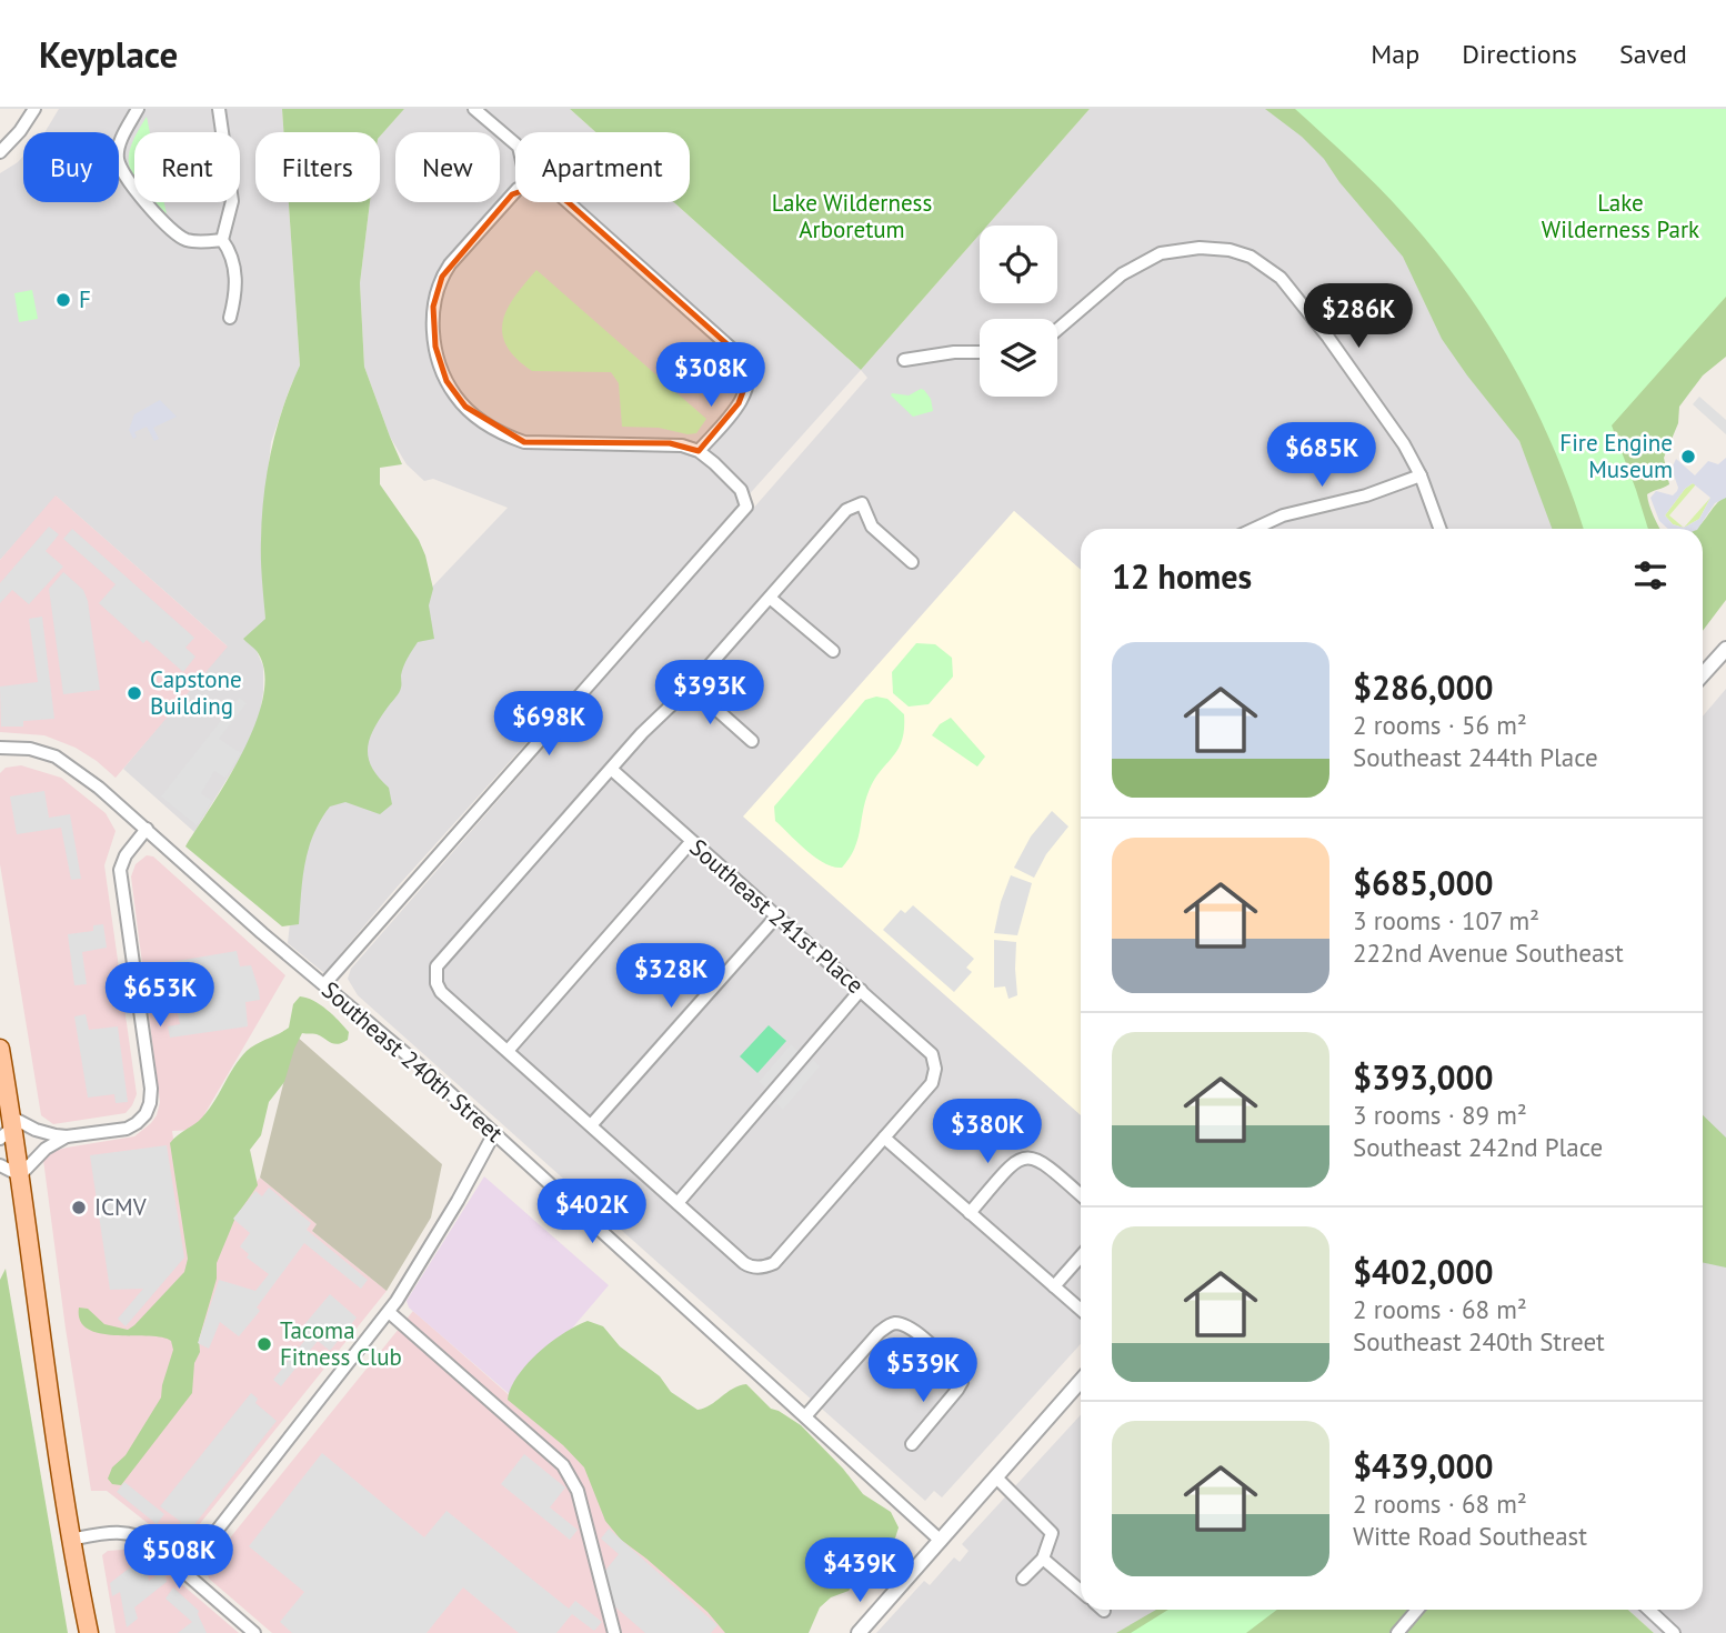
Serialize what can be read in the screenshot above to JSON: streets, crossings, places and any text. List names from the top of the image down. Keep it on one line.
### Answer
{"streets":{"street":["Southeast 241st Place","Southeast 240th Street"]},"parks":["Lake Wilderness Arboretum","Lake Wilderness Park"],"places":["F","Fire Engine Museum","Capstone Building","ICMV","Tacoma Fitness Club"],"page":{"header":"Keyplace","nav":["Map","Directions","Saved"],"chip":["Buy","Rent","Filters","New","Apartment"],"price":["$286K","$308K","$685K","$393K","$698K","$328K","$653K","$380K","$402K","$539K","$508K","$439K"],"heading":"12 homes","list":[{"name":"$286,000","note":"2 rooms · 56 m² · Southeast 244th Place"},{"name":"$685,000","note":"3 rooms · 107 m² · 222nd Avenue Southeast"},{"name":"$393,000","note":"3 rooms · 89 m² · Southeast 242nd Place"},{"name":"$402,000","note":"2 rooms · 68 m² · Southeast 240th Street"},{"name":"$439,000","note":"2 rooms · 68 m² · Witte Road Southeast"}]}}
